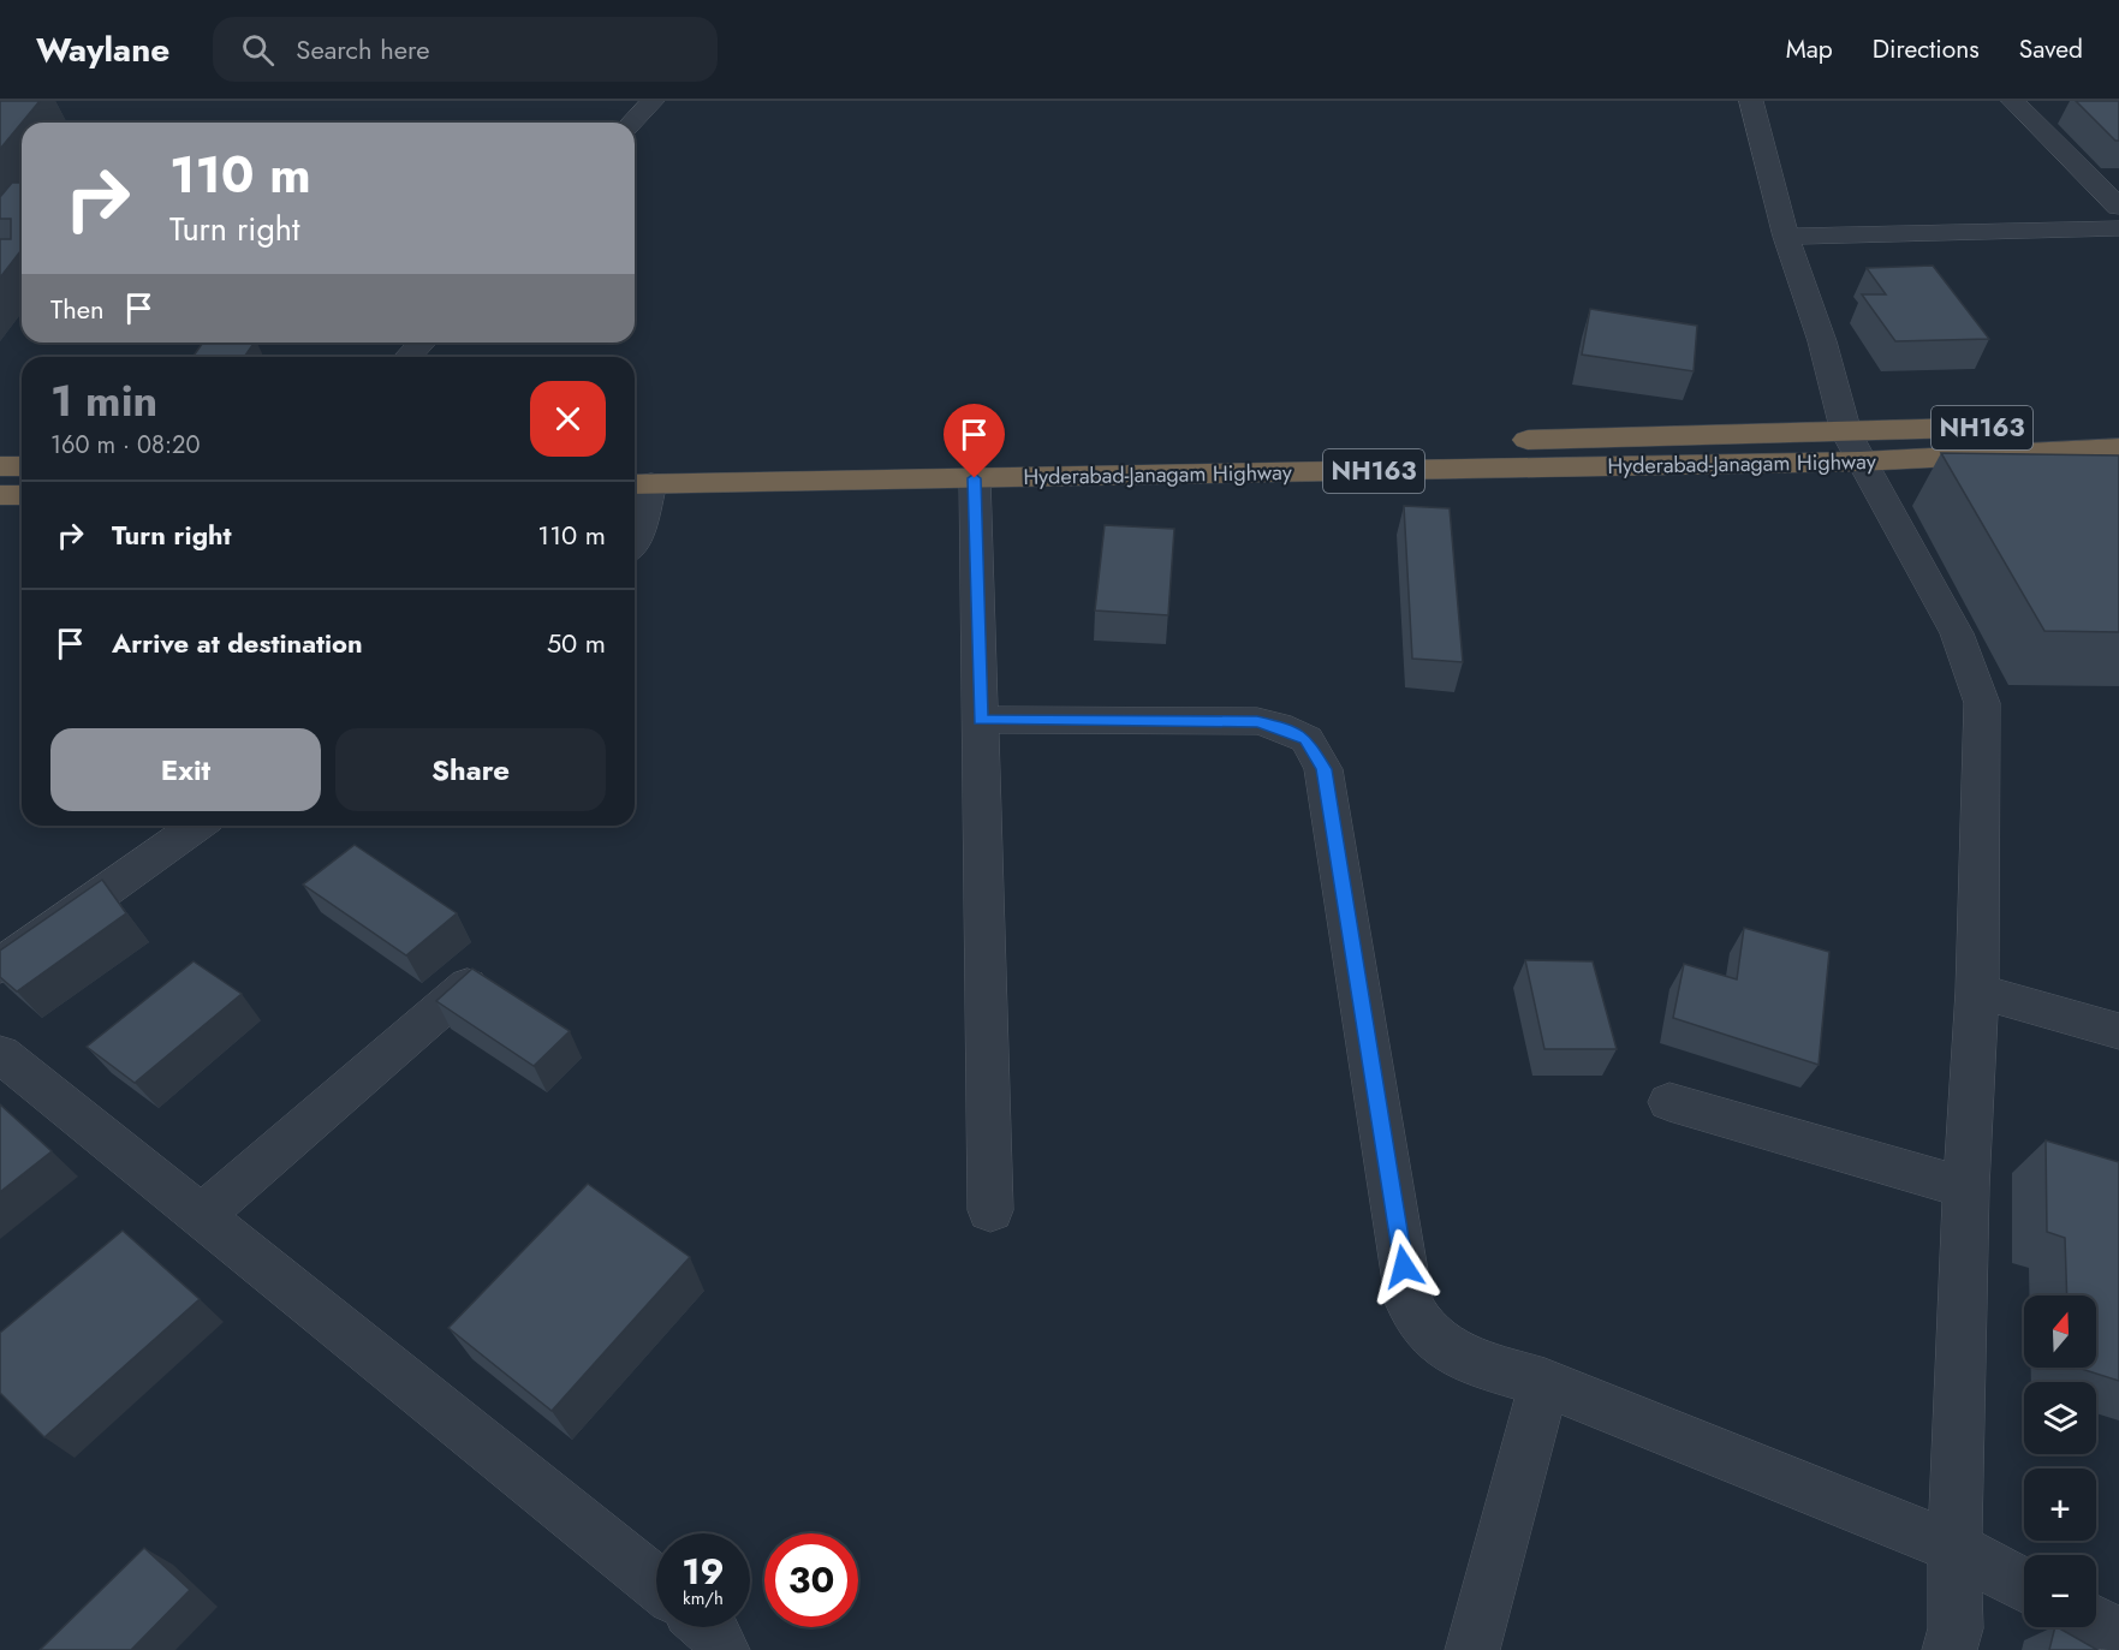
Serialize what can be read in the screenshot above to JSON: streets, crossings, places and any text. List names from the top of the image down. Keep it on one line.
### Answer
{"streets":{"highway":["NH163","Hyderabad-Janagam Highway"]},"north":"top","page":{"header":"Waylane","search":"Search here","nav":["Map","Directions","Saved"],"turn":["110 m","Turn right"],"then":"Then","heading":["1 min","160 m · 08:20"],"list":[{"name":"Turn right","value":"110 m"},{"name":"Arrive at destination","value":"50 m"}],"buttons":["Exit","Share"],"map_buttons":["+","−"],"speed":"19 km/h","limit":"30"}}
